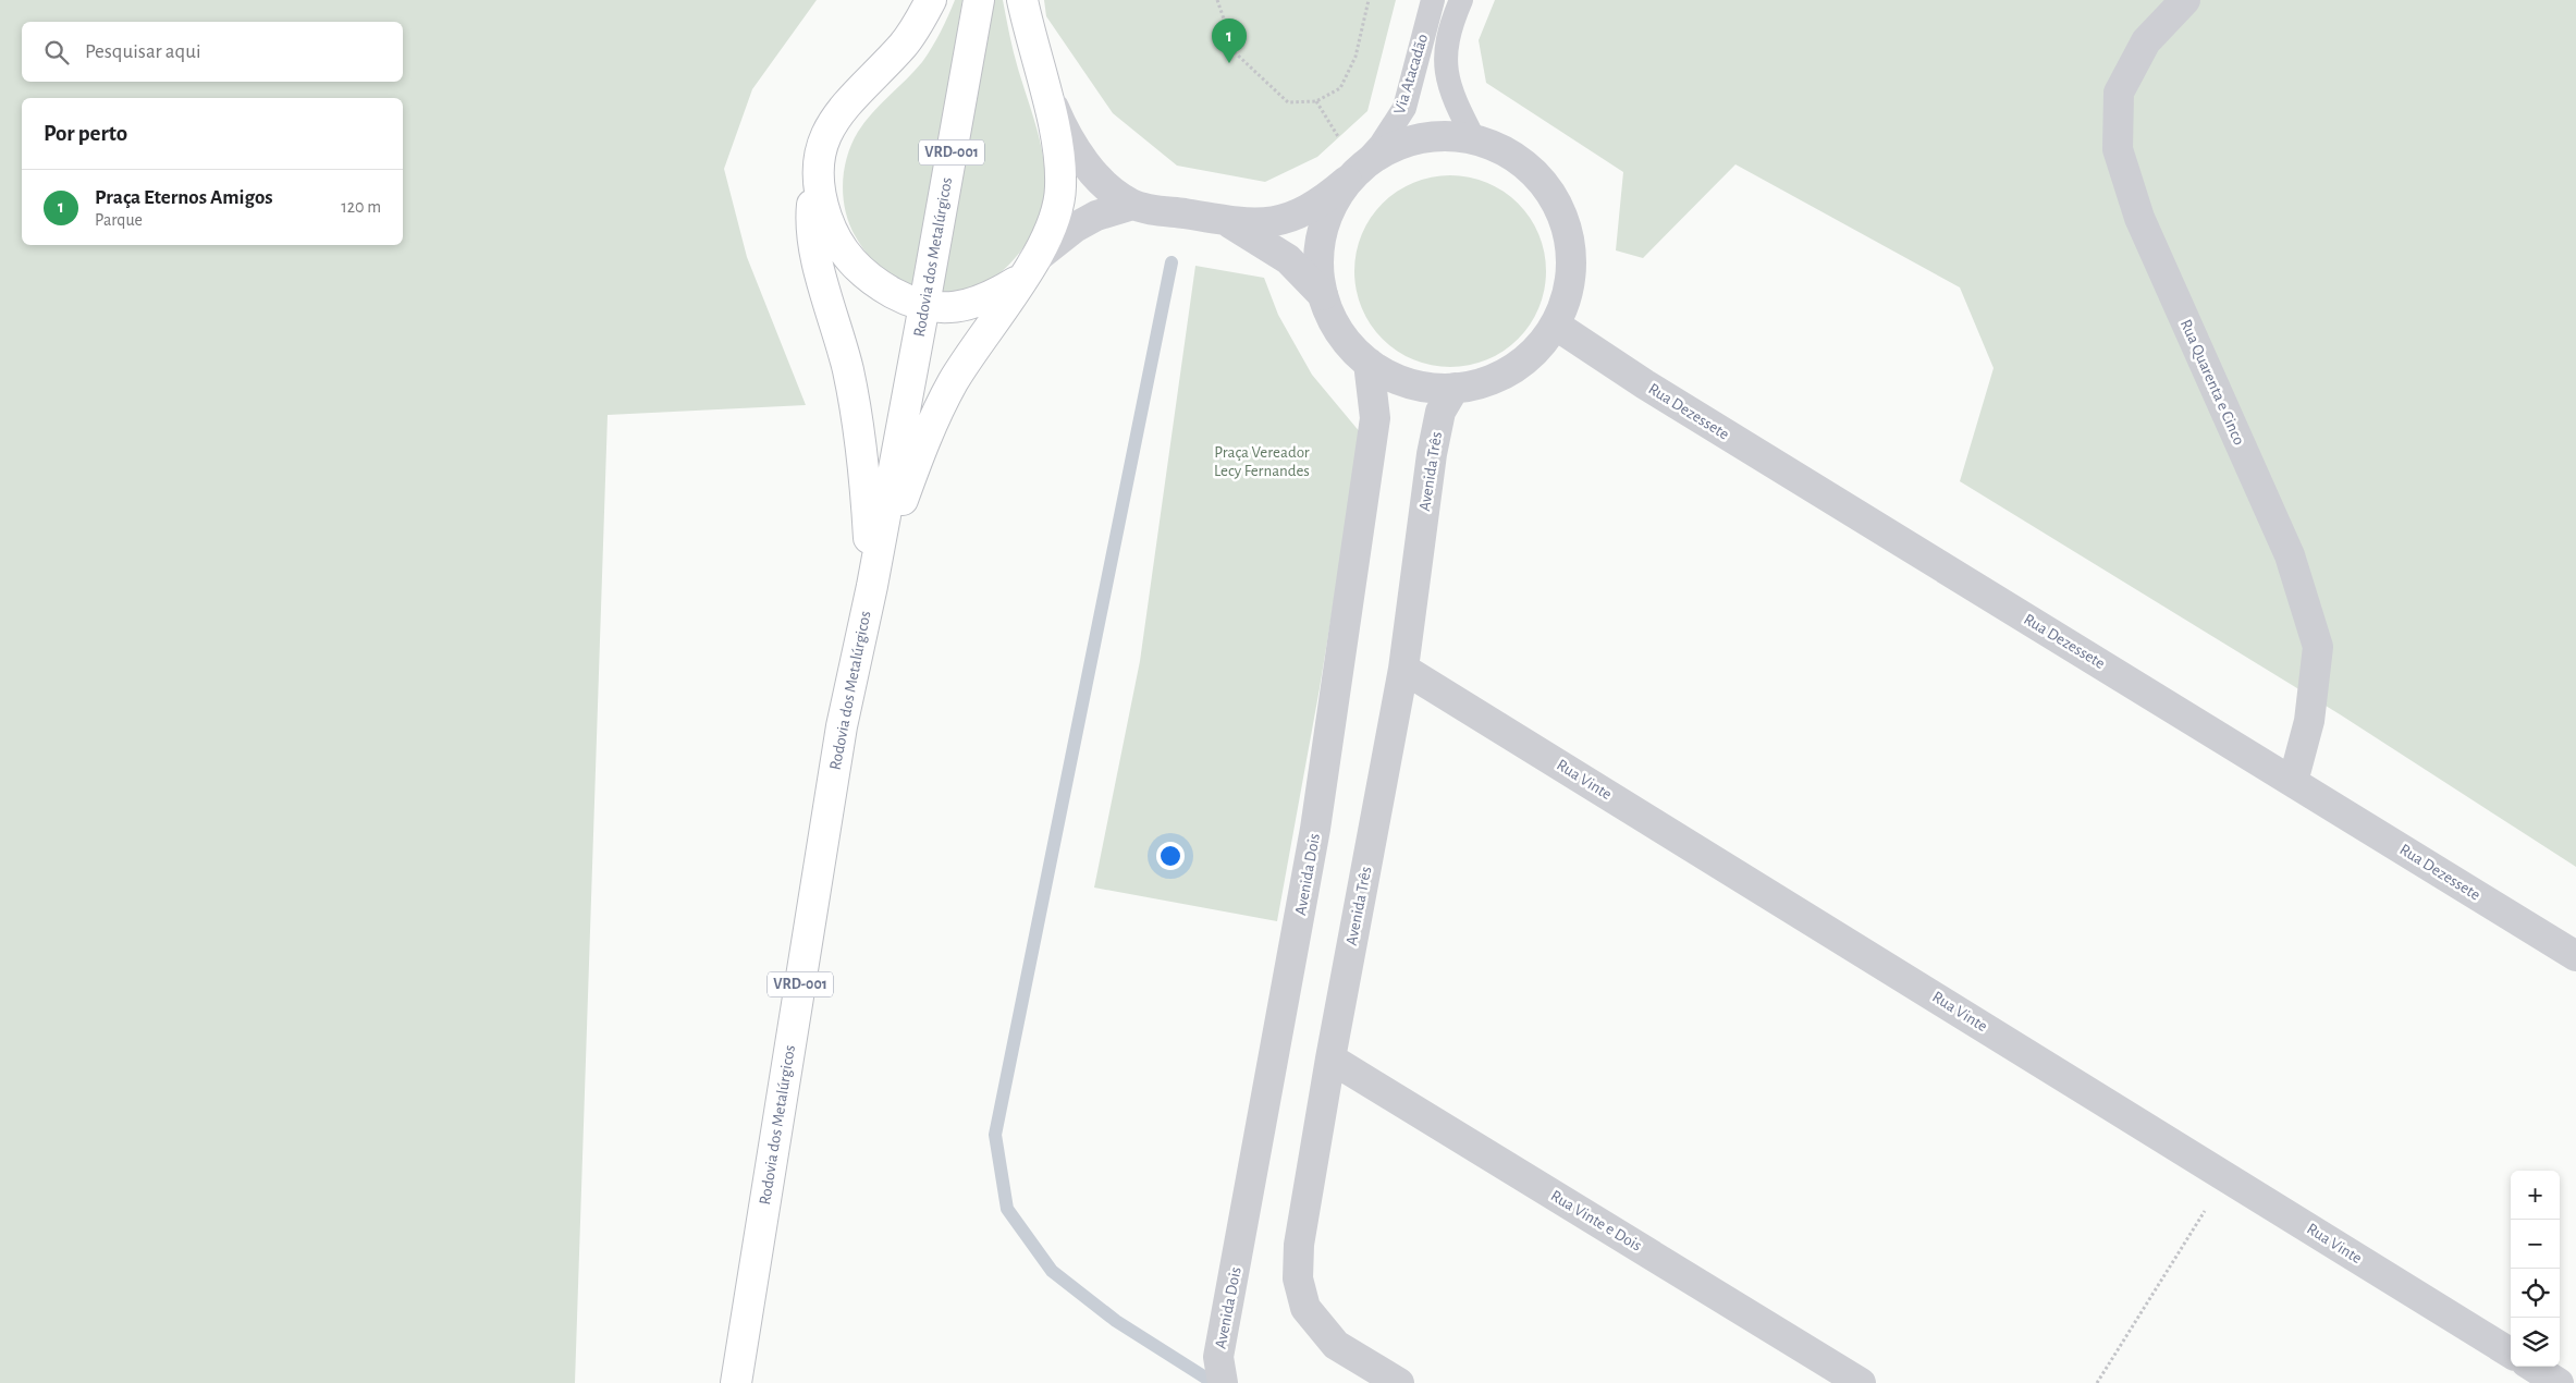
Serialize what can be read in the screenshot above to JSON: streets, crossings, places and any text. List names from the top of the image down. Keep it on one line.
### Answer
{"streets":{"main road":["VRD-001","Rodovia dos Metalúrgicos"],"street":["Rua Quarenta e Cinco","Rua Dezessete","Avenida Três","Rua Vinte","Avenida Dois","Rua Vinte e Dois"],"lane":["Via Atacadão"]},"crossings":[["Rua Quarenta e Cinco","Rua Dezessete"],["Avenida Três","Rua Vinte"],["Avenida Três","Rua Vinte e Dois"]],"parks":["Praça Vereador Lecy Fernandes"],"page":{"pins":"1","search":"Pesquisar aqui","heading":"Por perto","list":[{"mark":"1","name":"Praça Eternos Amigos","note":"Parque","value":"120 m"}],"map_buttons":["+","−"]}}
